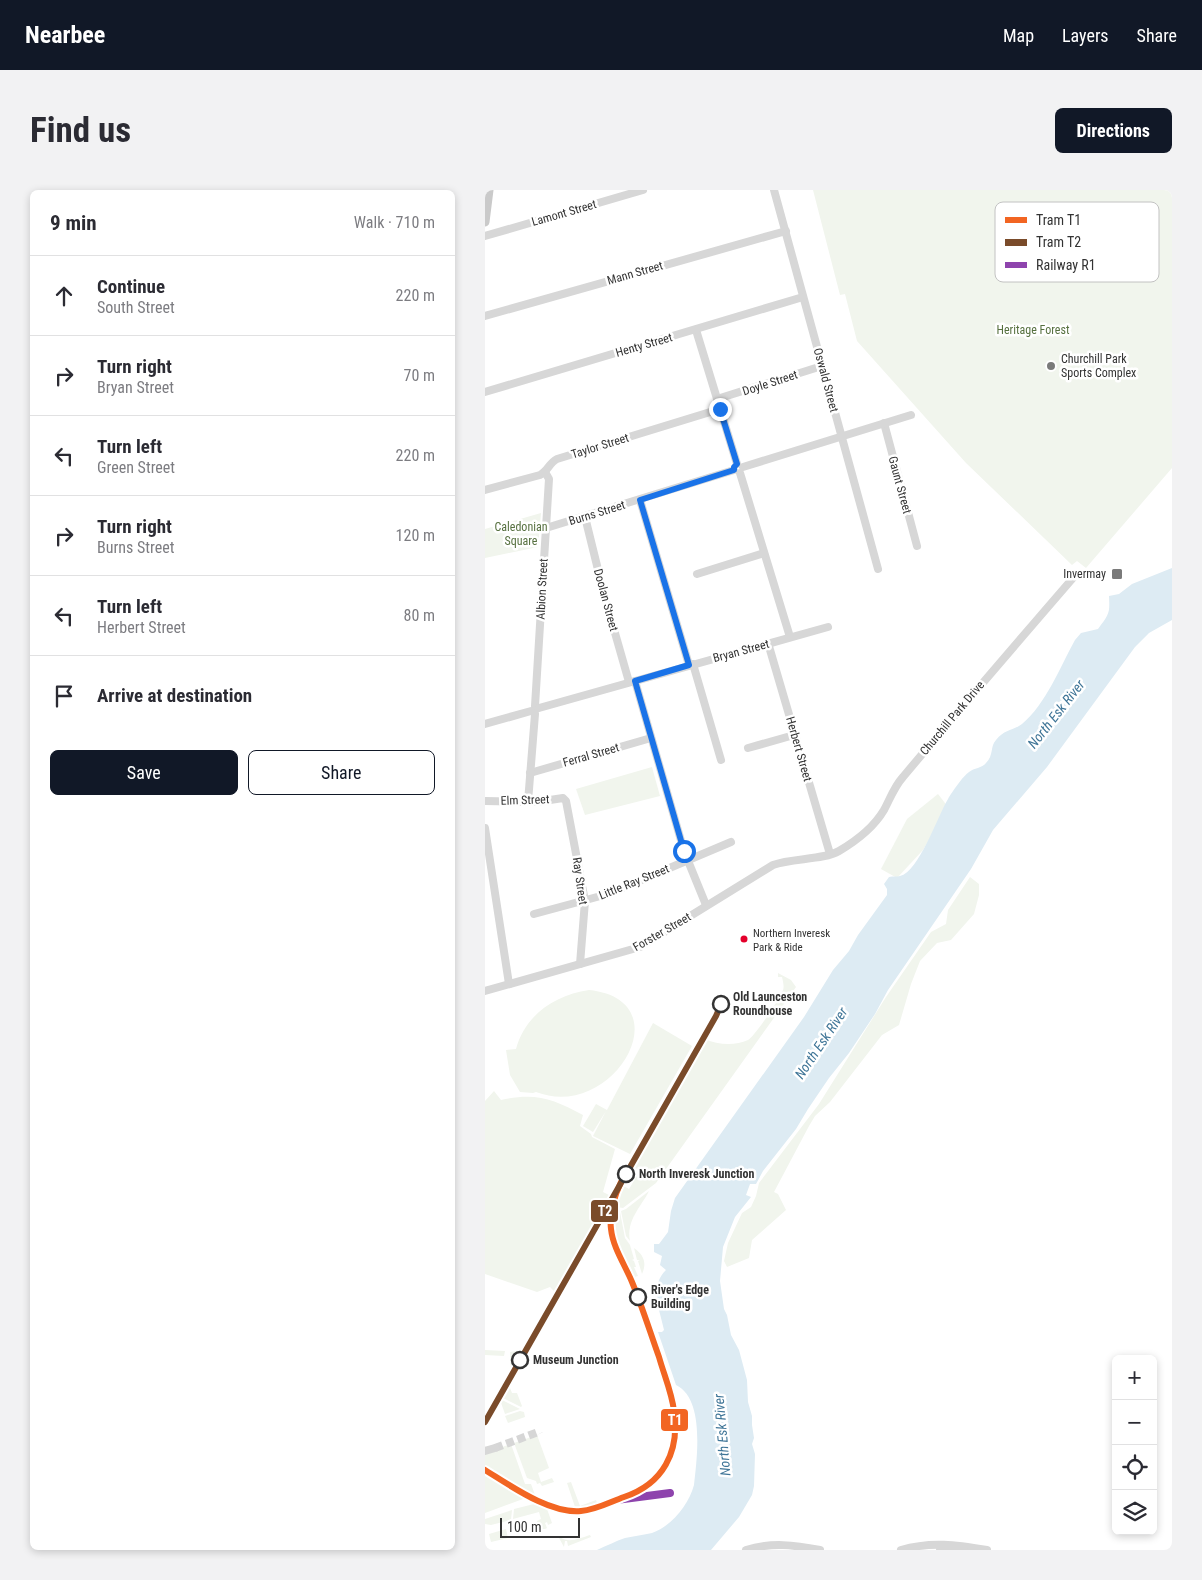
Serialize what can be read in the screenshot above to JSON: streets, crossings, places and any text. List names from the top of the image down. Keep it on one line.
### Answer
{"streets":{"street":["Lamont Street","Mann Street","Henty Street","Oswald Street","Doyle Street","Taylor Street","Gaunt Street","Burns Street","Albion Street","Doolan Street","Bryan Street","Churchill Park Drive","Herbert Street","Ferral Street","Elm Street","Ray Street","Little Ray Street","Forster Street"]},"crossings":[["Mann Street","Oswald Street"],["Henty Street","Oswald Street"],["Oswald Street","Doyle Street"],["Oswald Street","Burns Street"],["Taylor Street","Albion Street"],["Gaunt Street","Burns Street"],["Burns Street","Albion Street"],["Burns Street","Doolan Street"],["Albion Street","Bryan Street"],["Albion Street","Ferral Street"],["Albion Street","Elm Street"],["Doolan Street","Bryan Street"],["Doolan Street","Ferral Street"],["Doolan Street","Little Ray Street"],["Doolan Street","Forster Street"],["Bryan Street","Herbert Street"],["Churchill Park Drive","Herbert Street"],["Churchill Park Drive","Forster Street"],["Herbert Street","Forster Street"],["Elm Street","Ray Street"],["Ray Street","Little Ray Street"],["Ray Street","Forster Street"]],"water":["North Esk River"],"parks":["Heritage Forest","Caledonian Square"],"places":{"other":["Churchill Park Sports Complex","Northern Inveresk Park & Ride","Old Launceston Roundhouse","North Inveresk Junction","River's Edge Building","Museum Junction"],"transit":["Invermay"]},"lines":["tram line T2","tram line T1","rail line R1"],"legend":["Tram T1","Tram T2","Railway R1"],"scale_bar":"100 m","page":{"header":"Nearbee","nav":["Map","Layers","Share"],"buttons":["Directions",["Save","Share"]],"title":"Find us","heading":["9 min","Walk · 710 m"],"list":[["Continue","South Street","220 m"],["Turn right","Bryan Street","70 m"],["Turn left","Green Street","220 m"],["Turn right","Burns Street","120 m"],["Turn left","Herbert Street","80 m"],"Arrive at destination"],"map_buttons":["+","−"],"scale":"100 m"}}
